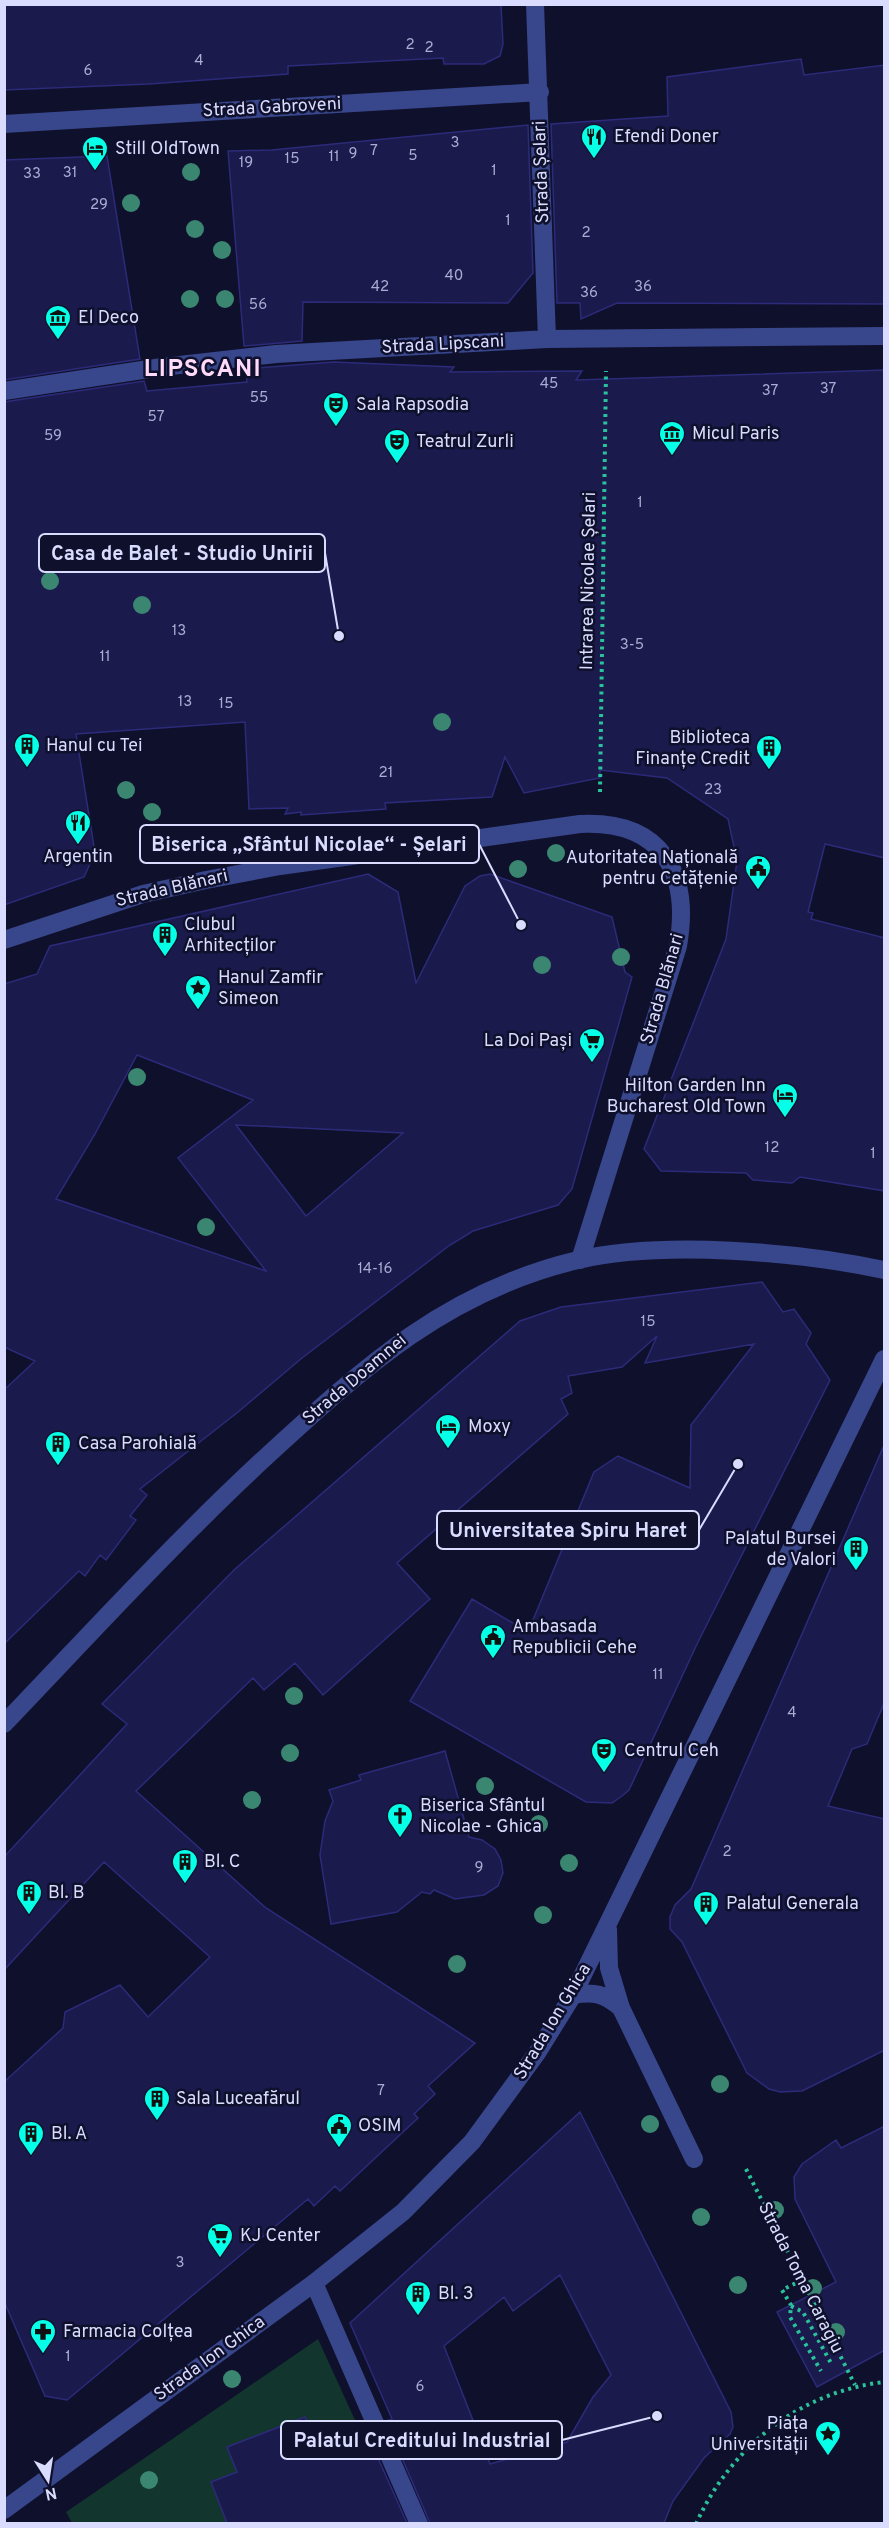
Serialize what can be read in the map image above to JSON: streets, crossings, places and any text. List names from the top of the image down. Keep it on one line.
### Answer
{"streets":{"street":["Strada Gabroveni","Strada Șelari","Strada Lipscani","Strada Blănari","Strada Doamnei","Strada Ion Ghica"],"path":["Intrarea Nicolae Șelari","Strada Toma Caragiu"]},"crossings":[["Strada Gabroveni","Strada Șelari"],["Strada Șelari","Strada Lipscani"],["Strada Lipscani","Intrarea Nicolae Șelari"],["Intrarea Nicolae Șelari","Strada Blănari"],["Strada Blănari","Strada Doamnei"]],"districts":["LIPSCANI"],"places":{"restaurant":["Efendi Doner","Argentin"],"hotel":["Still OldTown","Hilton Garden Inn Bucharest Old Town","Moxy"],"museum":["El Deco","Micul Paris"],"theatre":["Sala Rapsodia","Teatrul Zurli","Centrul Ceh"],"other":["Casa de Balet - Studio Unirii","Biserica „Sfântul Nicolae“ - Șelari","Universitatea Spiru Haret","Palatul Creditului Industrial"],"building":["Hanul cu Tei","Biblioteca Finanțe Credit","Clubul Arhitecților","Casa Parohială","Palatul Bursei de Valori","Bl. C","Bl. B","Palatul Generala","Sala Luceafărul","Bl. A","Bl. 3"],"public building":["Autoritatea Națională pentru Cetățenie","Ambasada Republicii Cehe","OSIM"],"place":["Hanul Zamfir Simeon","Piața Universității"],"supermarket":["La Doi Pași","KJ Center"],"church":["Biserica Sfântul Nicolae - Ghica"],"pharmacy":["Farmacia Colțea"]},"house_numbers":["2","2","4","6","3","7","9","5","11","15","19","1","31","33","29","1","2","40","42","36","36","56","45","37","37","55","57","59","1","13","3-5","11","13","15","21","23","12","1","14-16","15","11","4","2","9","7","3","1","6"],"north":"bottom"}
